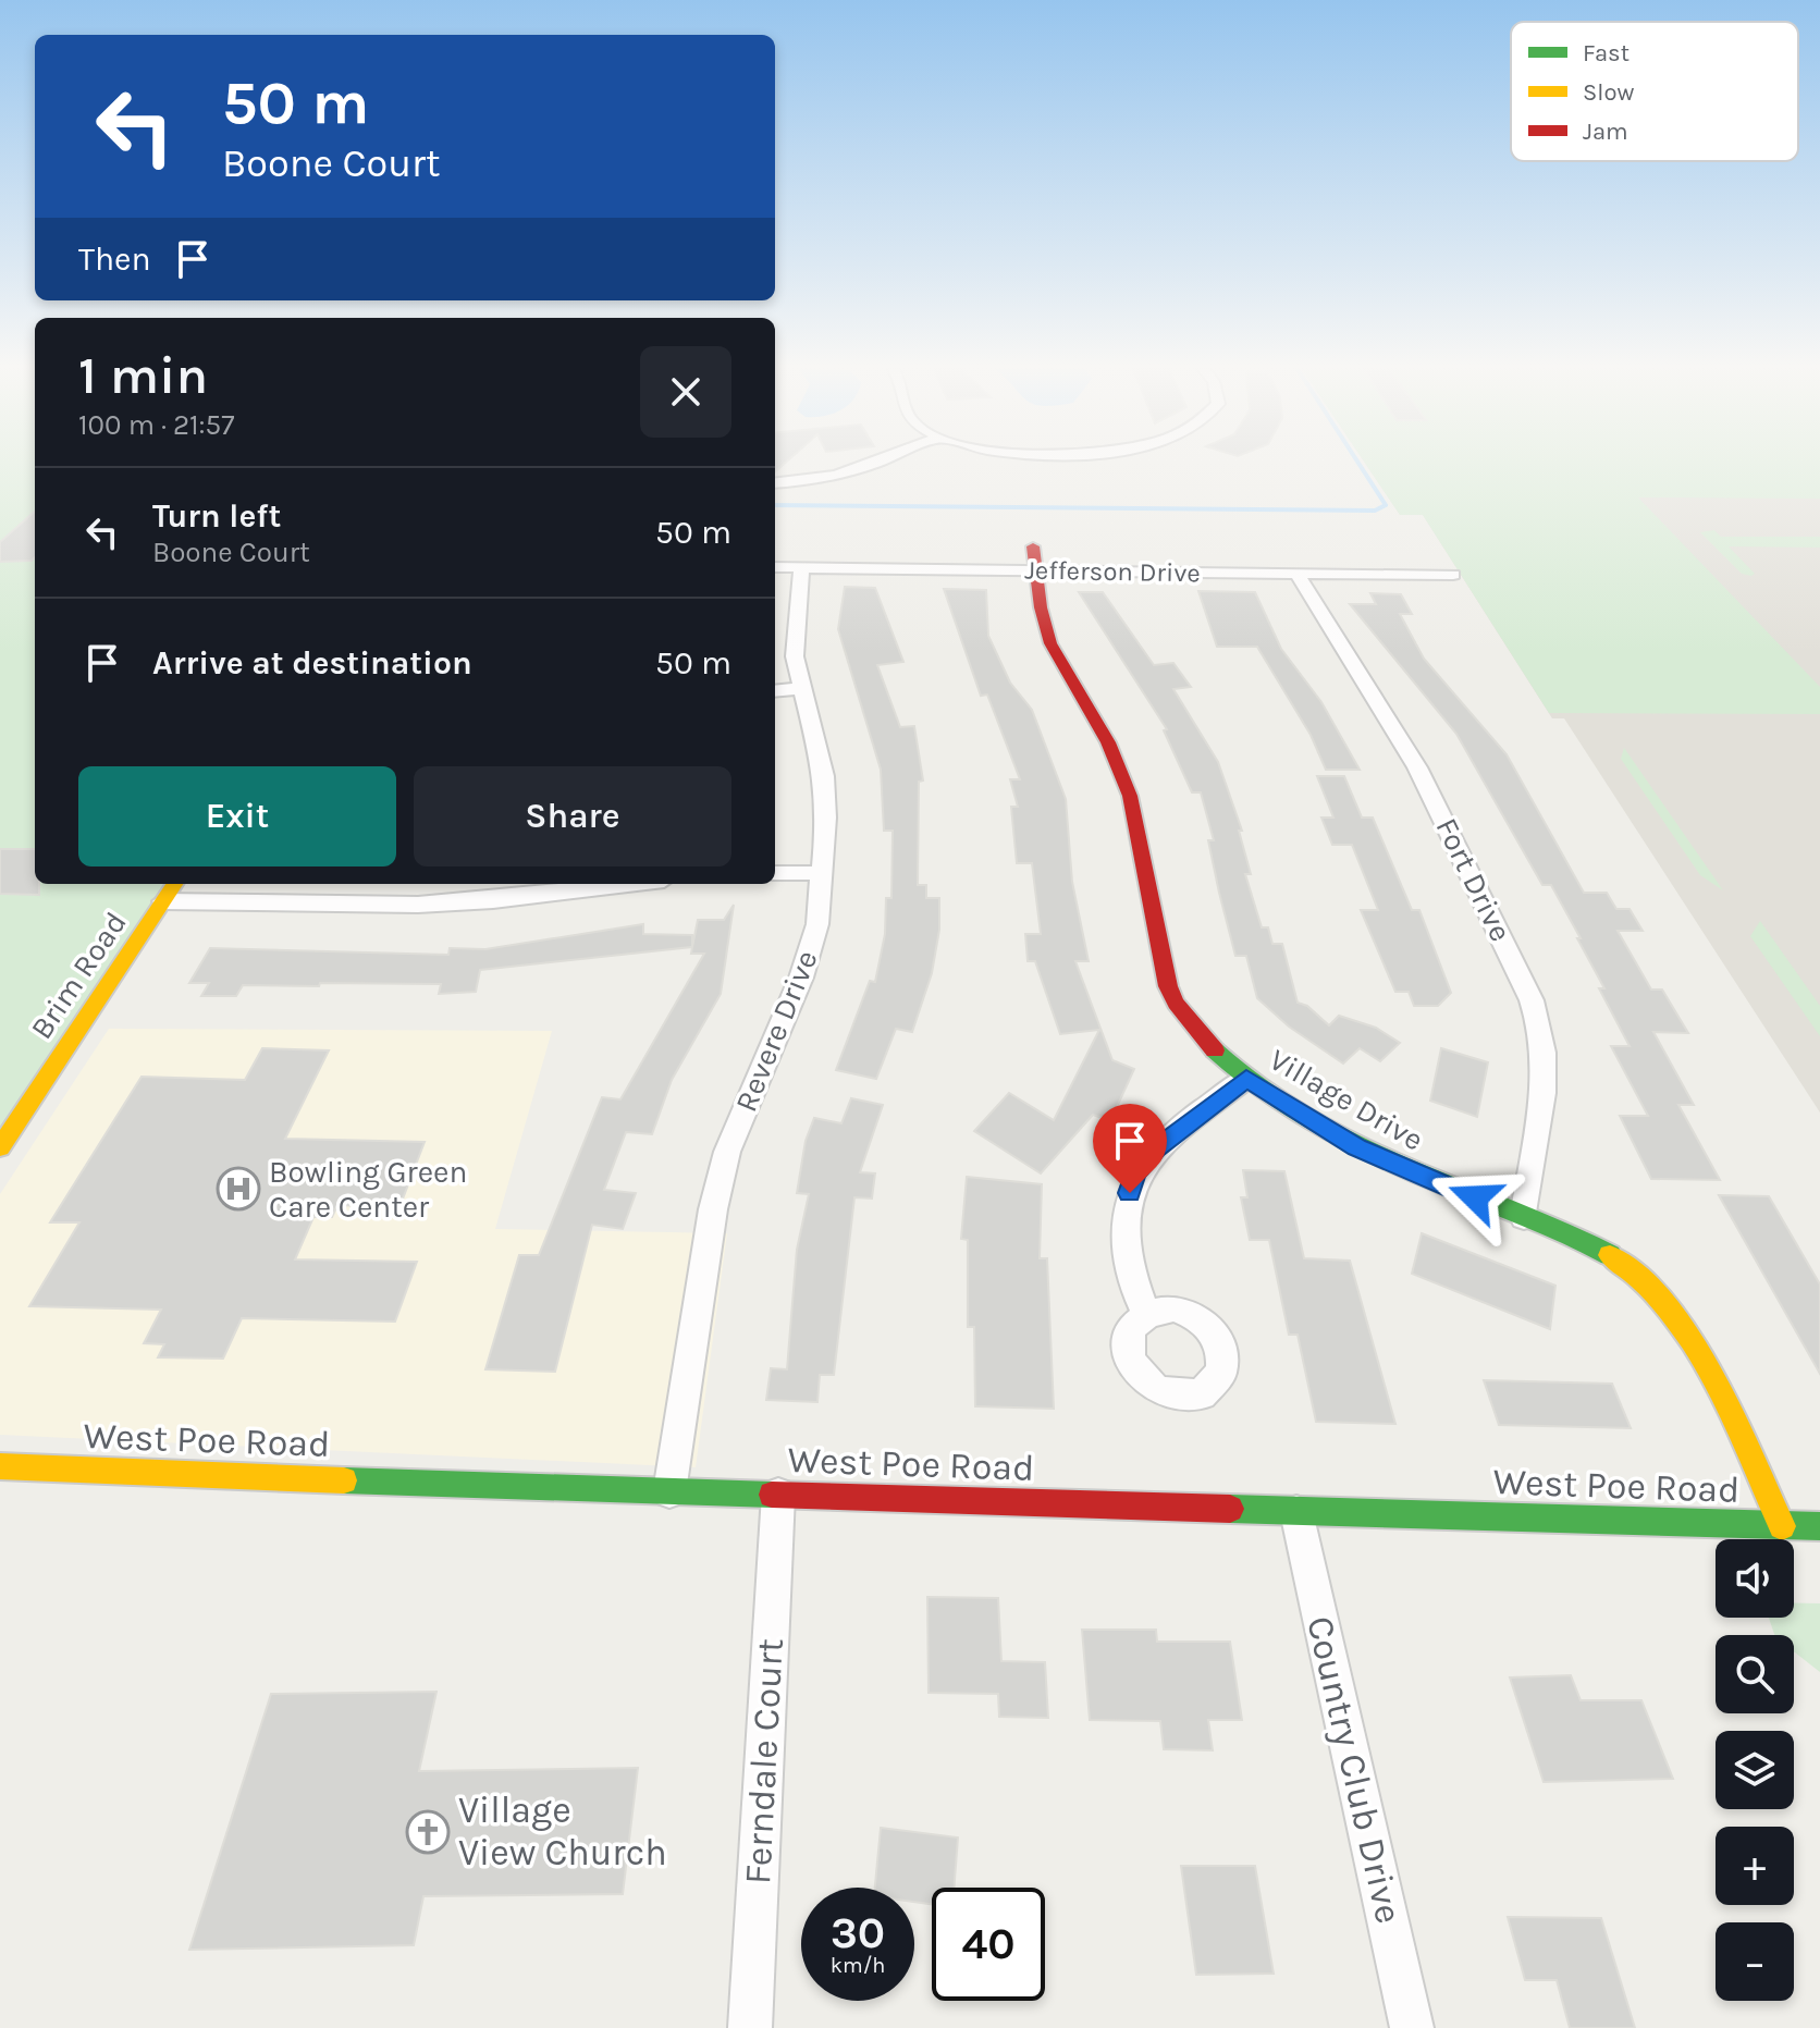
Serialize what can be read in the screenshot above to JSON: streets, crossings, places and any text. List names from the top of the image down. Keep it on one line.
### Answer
{"streets":{"street":["Jefferson Drive","Fort Drive","Brim Road","Revere Drive","Village Drive","West Poe Road","Ferndale Court","Country Club Drive"]},"crossings":[["Jefferson Drive","Fort Drive"],["Jefferson Drive","Revere Drive"],["Jefferson Drive","Village Drive"],["Fort Drive","Village Drive"],["Revere Drive","West Poe Road"],["Village Drive","West Poe Road"],["West Poe Road","Ferndale Court"],["West Poe Road","Country Club Drive"]],"places":{"hospital":["Bowling Green Care Center"],"church":["Village View Church"]},"legend":["Fast","Slow","Jam"],"page":{"turn":["50 m","Boone Court"],"then":"Then","heading":["1 min","100 m · 21:57"],"list":[{"name":"Turn left","note":"Boone Court","value":"50 m"},{"name":"Arrive at destination","value":"50 m"}],"buttons":["Exit","Share"],"map_buttons":["+","−"],"speed":"30 km/h","limit":"40"}}
